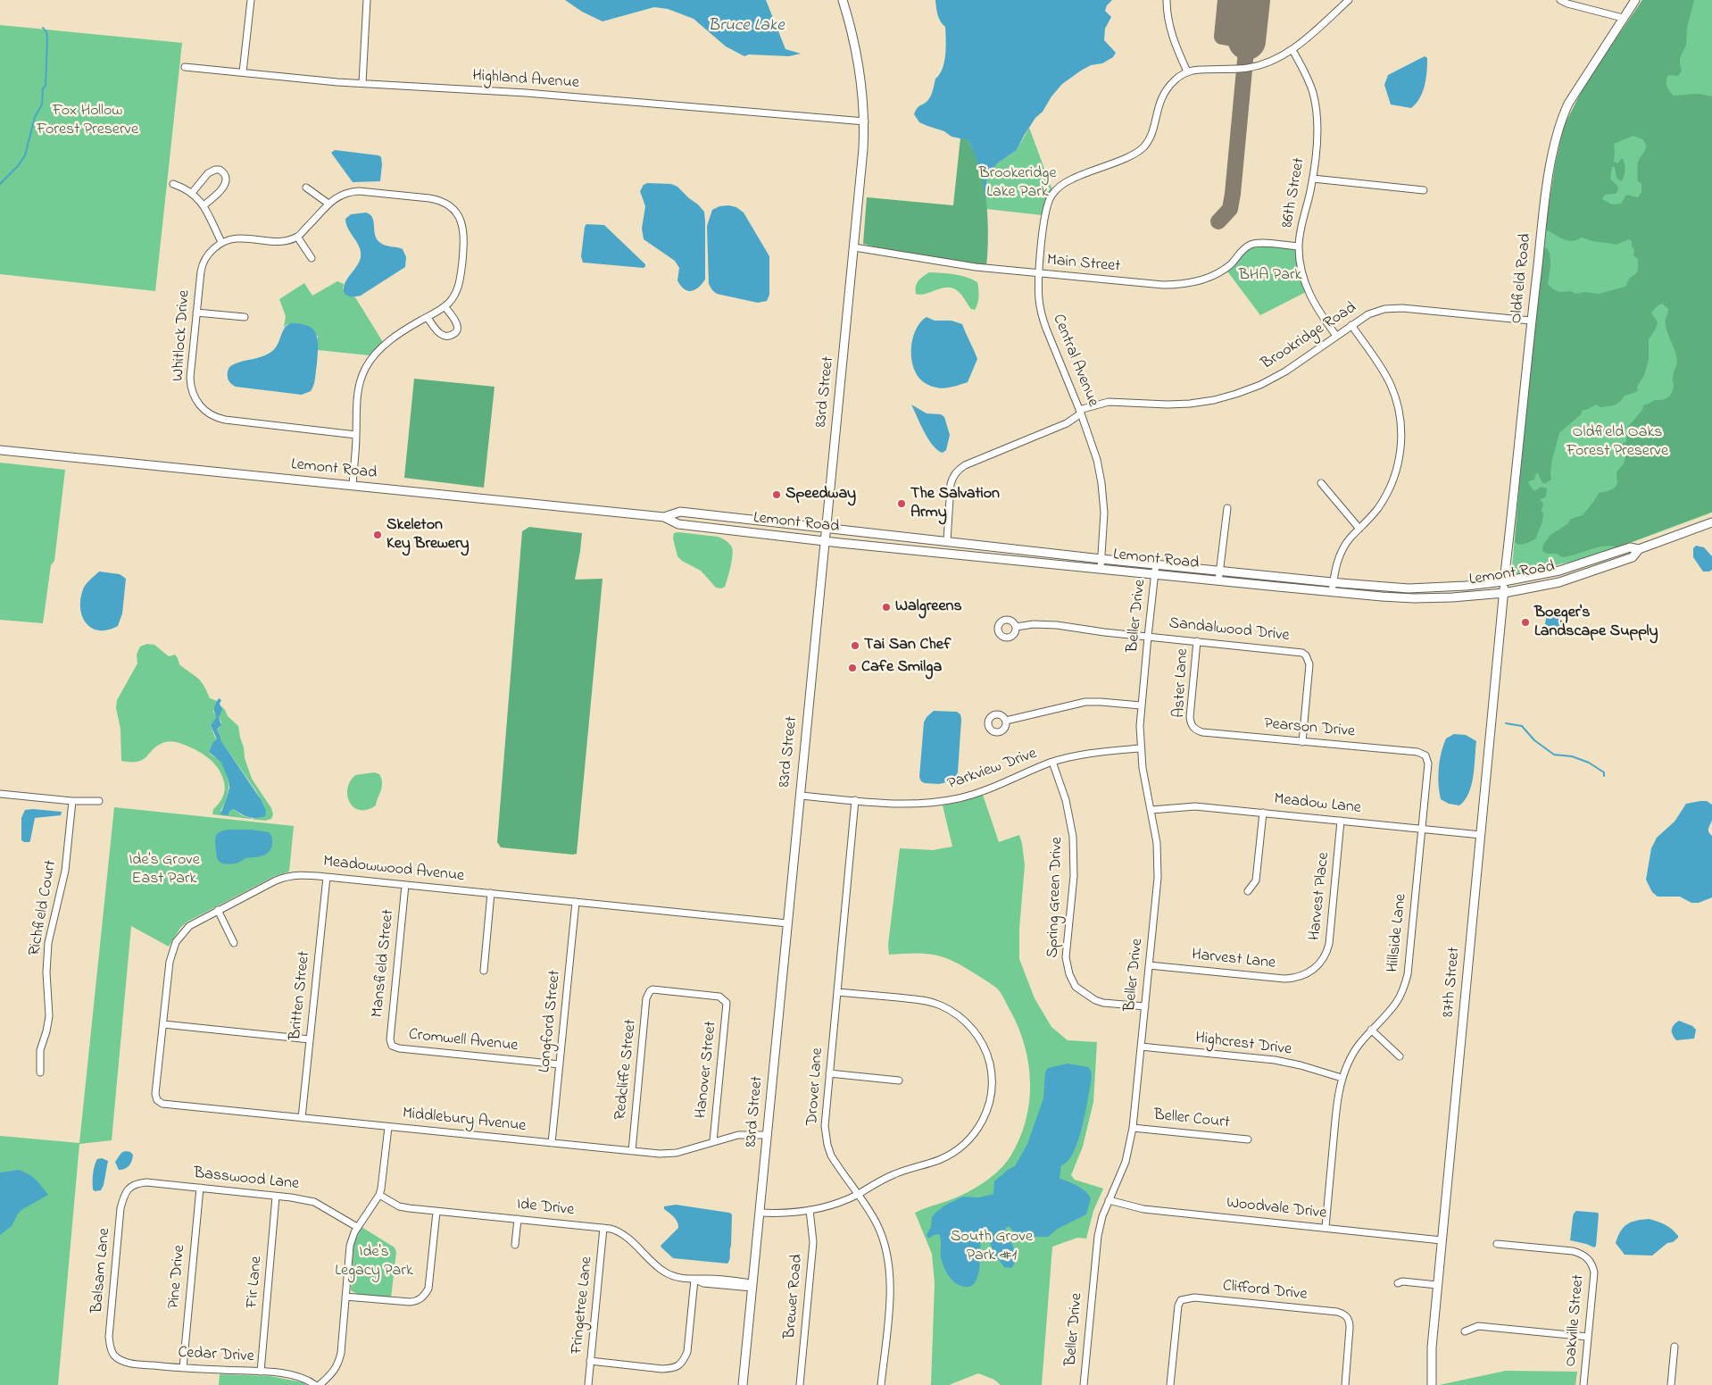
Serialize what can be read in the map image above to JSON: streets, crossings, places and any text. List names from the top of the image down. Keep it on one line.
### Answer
{"streets":{"main road":["Oldfield Road","83rd Street","Lemont Road","87th Street"],"street":["Highland Avenue","86th Street","Main Street","Whitlock Drive","Brookridge Road","Central Avenue","Beller Drive","Sandalwood Drive","Aster Lane","Pearson Drive","Parkview Drive","Meadow Lane","Meadowwood Avenue","Harvest Place","Spring Green Drive","Richfield Court","Hillside Lane","Harvest Lane","Mansfield Street","Britten Street","Longford Street","Cromwell Avenue","Highcrest Drive","Redcliffe Street","Hanover Street","Drover Lane","Beller Court","Middlebury Avenue","Basswood Lane","Ide Drive","Woodvale Drive","Balsam Lane","Pine Drive","Fir Lane","Clifford Drive","Brewer Road","Fringetree Lane","Oakville Street","Cedar Drive"]},"crossings":[["Highland Avenue","83rd Street"],["86th Street","Main Street"],["86th Street","Brookridge Road"],["Main Street","Central Avenue"],["Main Street","83rd Street"],["Oldfield Road","Brookridge Road"],["Oldfield Road","Lemont Road"],["Oldfield Road","87th Street"],["Brookridge Road","Central Avenue"],["Brookridge Road","Lemont Road"],["Central Avenue","Lemont Road"],["83rd Street","Lemont Road"],["83rd Street","Parkview Drive"],["83rd Street","Meadowwood Avenue"],["83rd Street","Middlebury Avenue"],["83rd Street","Ide Drive"],["Lemont Road","Beller Drive"],["Lemont Road","87th Street"],["Beller Drive","Sandalwood Drive"],["Beller Drive","Parkview Drive"],["Beller Drive","Meadow Lane"],["Beller Drive","Spring Green Drive"],["Beller Drive","Harvest Lane"],["Beller Drive","Highcrest Drive"],["Beller Drive","Beller Court"],["Beller Drive","Woodvale Drive"],["Sandalwood Drive","Aster Lane"],["Sandalwood Drive","Pearson Drive"],["Aster Lane","Pearson Drive"],["Pearson Drive","Hillside Lane"],["Parkview Drive","Spring Green Drive"],["Parkview Drive","Drover Lane"],["Meadow Lane","Harvest Place"],["Meadow Lane","Hillside Lane"],["Meadow Lane","87th Street"],["Meadowwood Avenue","Mansfield Street"],["Meadowwood Avenue","Britten Street"],["Meadowwood Avenue","Longford Street"],["Meadowwood Avenue","Middlebury Avenue"],["Harvest Place","Harvest Lane"],["Hillside Lane","Highcrest Drive"],["Hillside Lane","Woodvale Drive"],["Mansfield Street","Cromwell Avenue"],["87th Street","Woodvale Drive"],["Britten Street","Middlebury Avenue"],["Longford Street","Cromwell Avenue"],["Longford Street","Middlebury Avenue"],["Redcliffe Street","Hanover Street"],["Redcliffe Street","Middlebury Avenue"],["Hanover Street","Middlebury Avenue"],["Basswood Lane","Balsam Lane"],["Basswood Lane","Pine Drive"],["Basswood Lane","Fir Lane"],["Ide Drive","Fringetree Lane"],["Balsam Lane","Cedar Drive"],["Pine Drive","Cedar Drive"],["Fir Lane","Cedar Drive"]],"water":["Bruce Lake"],"parks":["Fox Hollow Forest Preserve","Brookeridge Lake Park","BHA Park","Oldfield Oaks Forest Preserve","Ide's Grove East Park","South Grove Park #1","Ide's Legacy Park"],"places":["Speedway","The Salvation Army","Skeleton Key Brewery","Walgreens","Boeger's Landscape Supply","Tai San Chef","Cafe Smilga"]}
